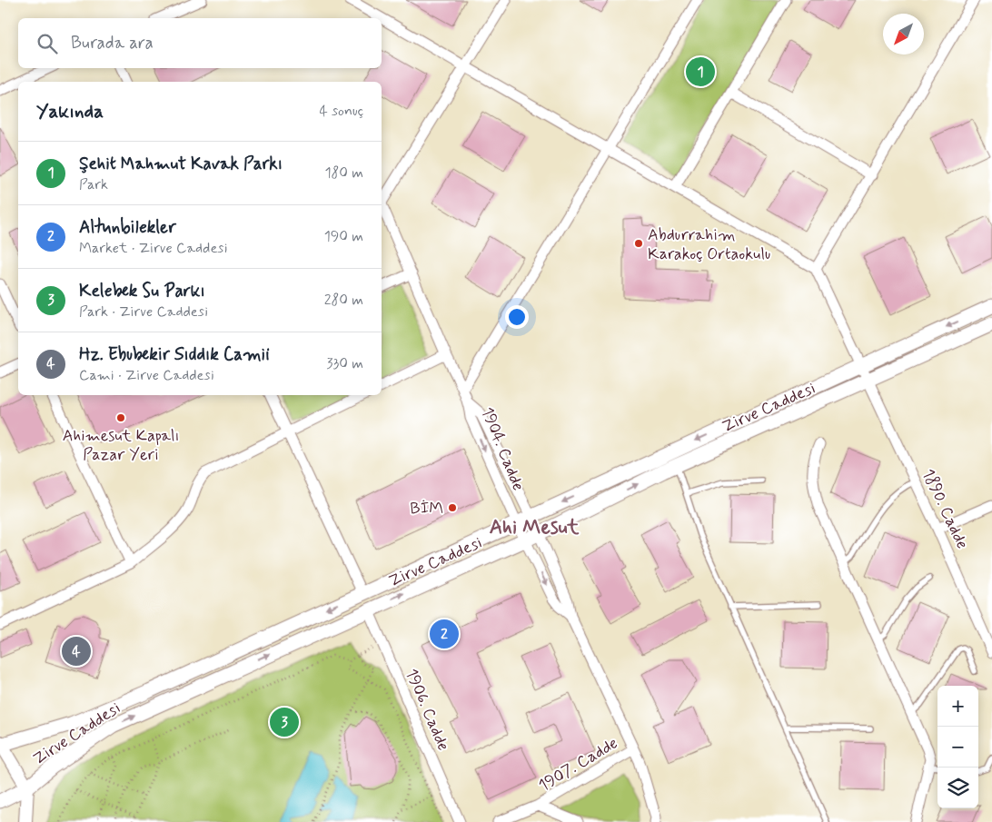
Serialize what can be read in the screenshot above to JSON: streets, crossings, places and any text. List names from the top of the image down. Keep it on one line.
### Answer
{"streets":{"main road":["Zirve Caddesi"],"street":["1904. Cadde","1890. Cadde","1906. Cadde","1907. Cadde"]},"crossings":[["Zirve Caddesi","1904. Cadde"],["Zirve Caddesi","1890. Cadde"],["Zirve Caddesi","1906. Cadde"],["1904. Cadde","1907. Cadde"]],"districts":["Ahi Mesut"],"places":["Abdurrahim Karakoç Ortaokulu","Ahimesut Kapalı Pazar Yeri","BİM"],"north":"bottom left","page":{"search":"Burada ara","pins":["1","2","4","3"],"heading":["Yakında","4 sonuç"],"list":[{"mark":"1","name":"Şehit Mahmut Kavak Parkı","note":"Park","value":"180 m"},{"mark":"2","name":"Altunbilekler","note":"Market · Zirve Caddesi","value":"190 m"},{"mark":"3","name":"Kelebek Su Parkı","note":"Park · Zirve Caddesi","value":"280 m"},{"mark":"4","name":"Hz. Ebubekir Sıddık Camii","note":"Cami · Zirve Caddesi","value":"330 m"}],"map_buttons":["+","−"]}}
